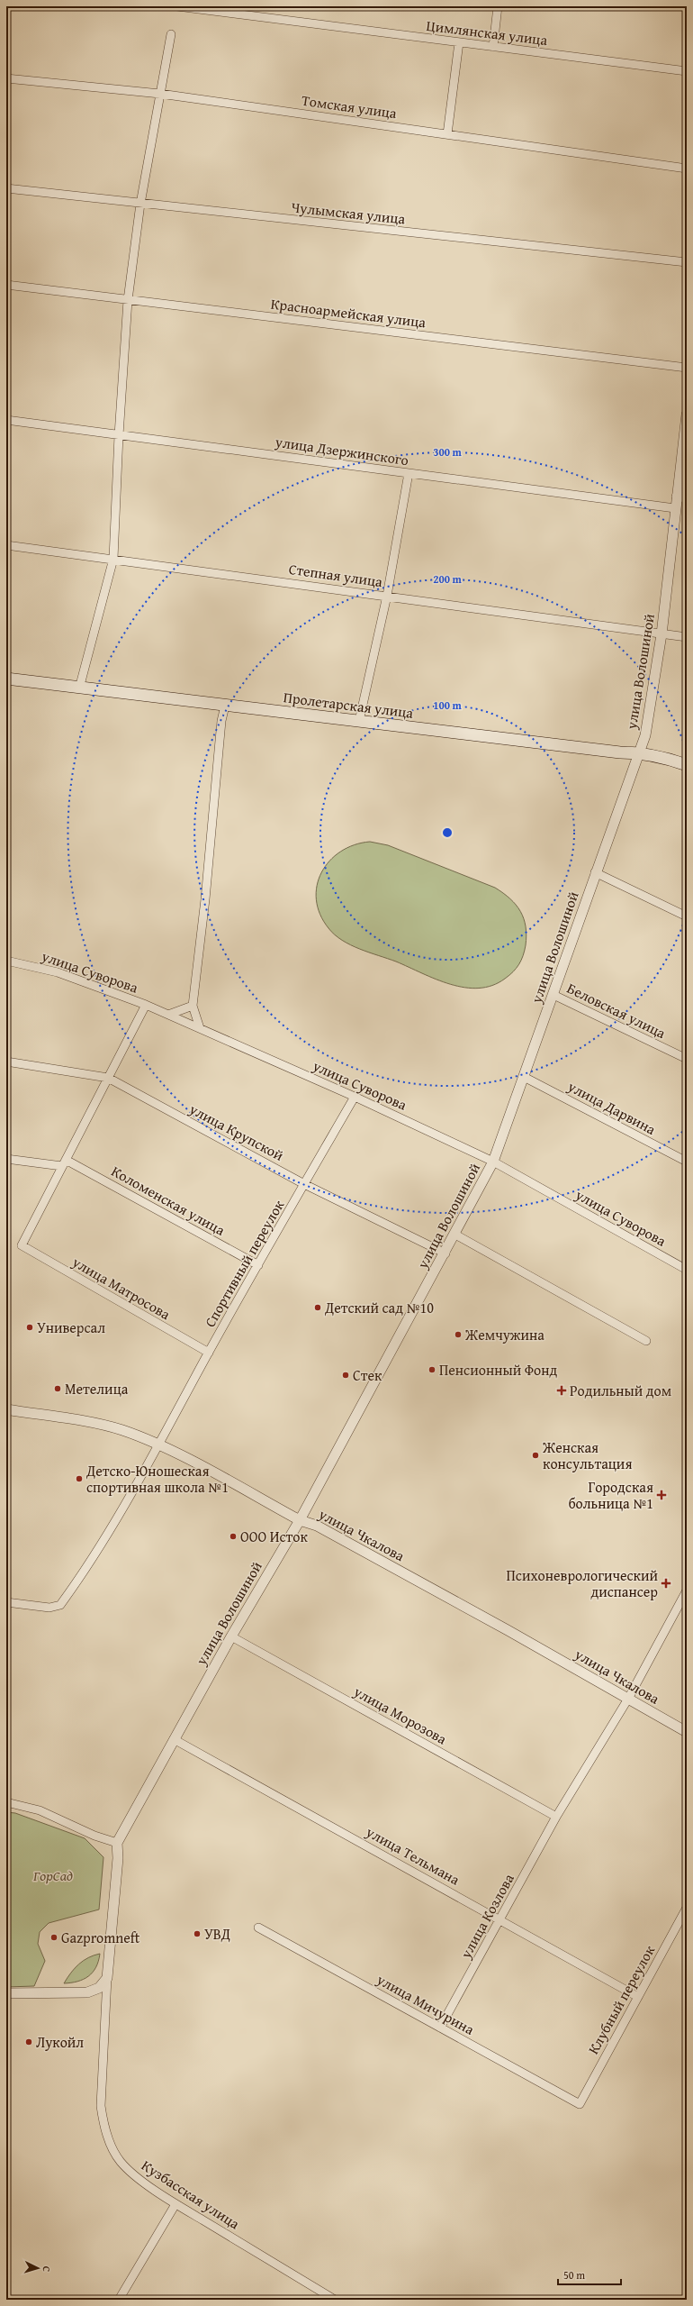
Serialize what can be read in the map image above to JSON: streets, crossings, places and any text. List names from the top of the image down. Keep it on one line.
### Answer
{"streets":{"main road":["Пролетарская улица"],"street":["Цимлянская улица","Томская улица","Чулымская улица","Красноармейская улица","улица Дзержинского","Степная улица","улица Волошиной","улица Суворова","Беловская улица","улица Дарвина","улица Крупской","Коломенская улица","Спортивный переулок","улица Матросова","улица Чкалова","улица Морозова","улица Тельмана","улица Козлова","Клубный переулок","улица Мичурина","Кузбасская улица"]},"crossings":[["улица Дзержинского","улица Волошиной"],["Степная улица","улица Волошиной"],["улица Волошиной","Пролетарская улица"],["улица Волошиной","улица Суворова"],["улица Волошиной","Беловская улица"],["улица Волошиной","улица Дарвина"],["улица Волошиной","улица Крупской"],["улица Волошиной","улица Чкалова"],["улица Волошиной","улица Морозова"],["улица Волошиной","улица Тельмана"],["улица Волошиной","Кузбасская улица"],["улица Суворова","Спортивный переулок"],["улица Крупской","Спортивный переулок"],["Коломенская улица","Спортивный переулок"],["Коломенская улица","улица Матросова"],["Спортивный переулок","улица Матросова"],["Спортивный переулок","улица Чкалова"],["улица Чкалова","улица Козлова"],["улица Морозова","улица Козлова"],["улица Тельмана","улица Козлова"],["улица Тельмана","Клубный переулок"],["улица Козлова","улица Мичурина"],["Клубный переулок","улица Мичурина"]],"parks":["ГорСад"],"places":{"other":["Детский сад №10","Универсал","Жемчужина","Пенсионный Фонд","Стек","Метелица","Женская консультация","Детско-Юношеская спортивная школа №1","ООО Исток","УВД","Gazpromneft","Лукойл"],"health":["Родильный дом","Городская больница №1","Психоневрологический диспансер"]},"scale_bar":"50 m","north":"right","rings":["300 m","200 m","100 m"]}
